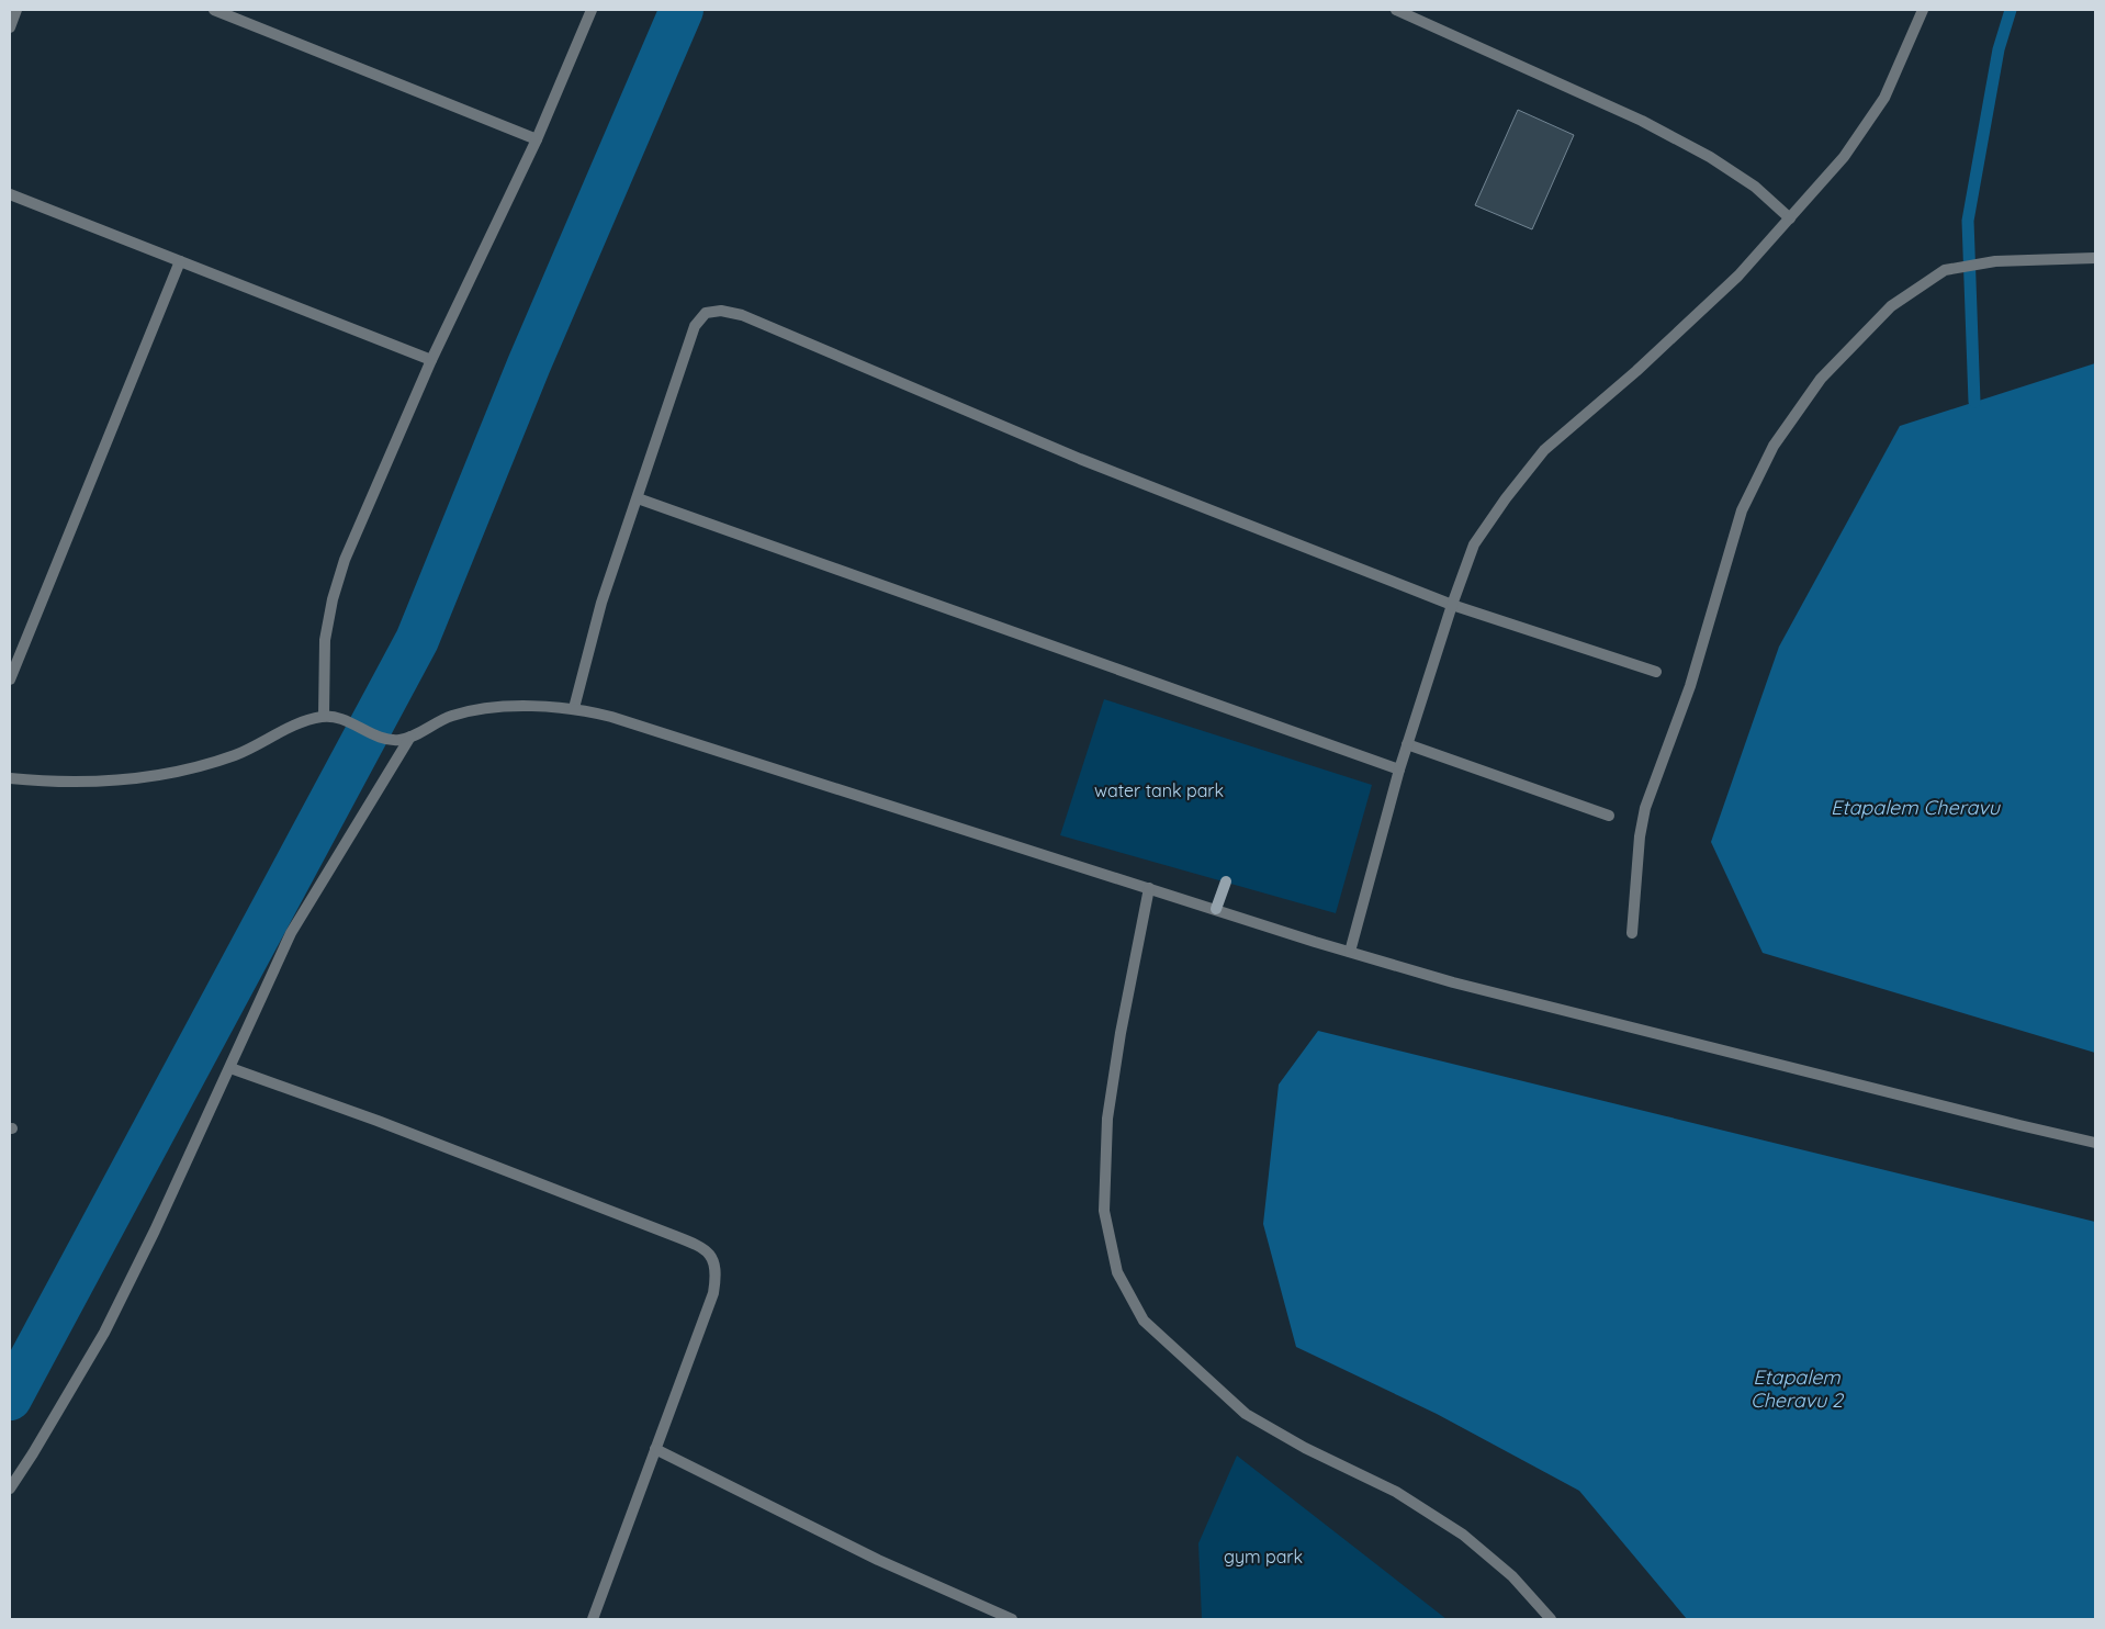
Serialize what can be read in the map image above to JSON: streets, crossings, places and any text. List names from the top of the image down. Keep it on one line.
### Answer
{"water":["Etapalem Cheravu","Etapalem Cheravu 2"],"parks":["water tank park","gym park"]}
